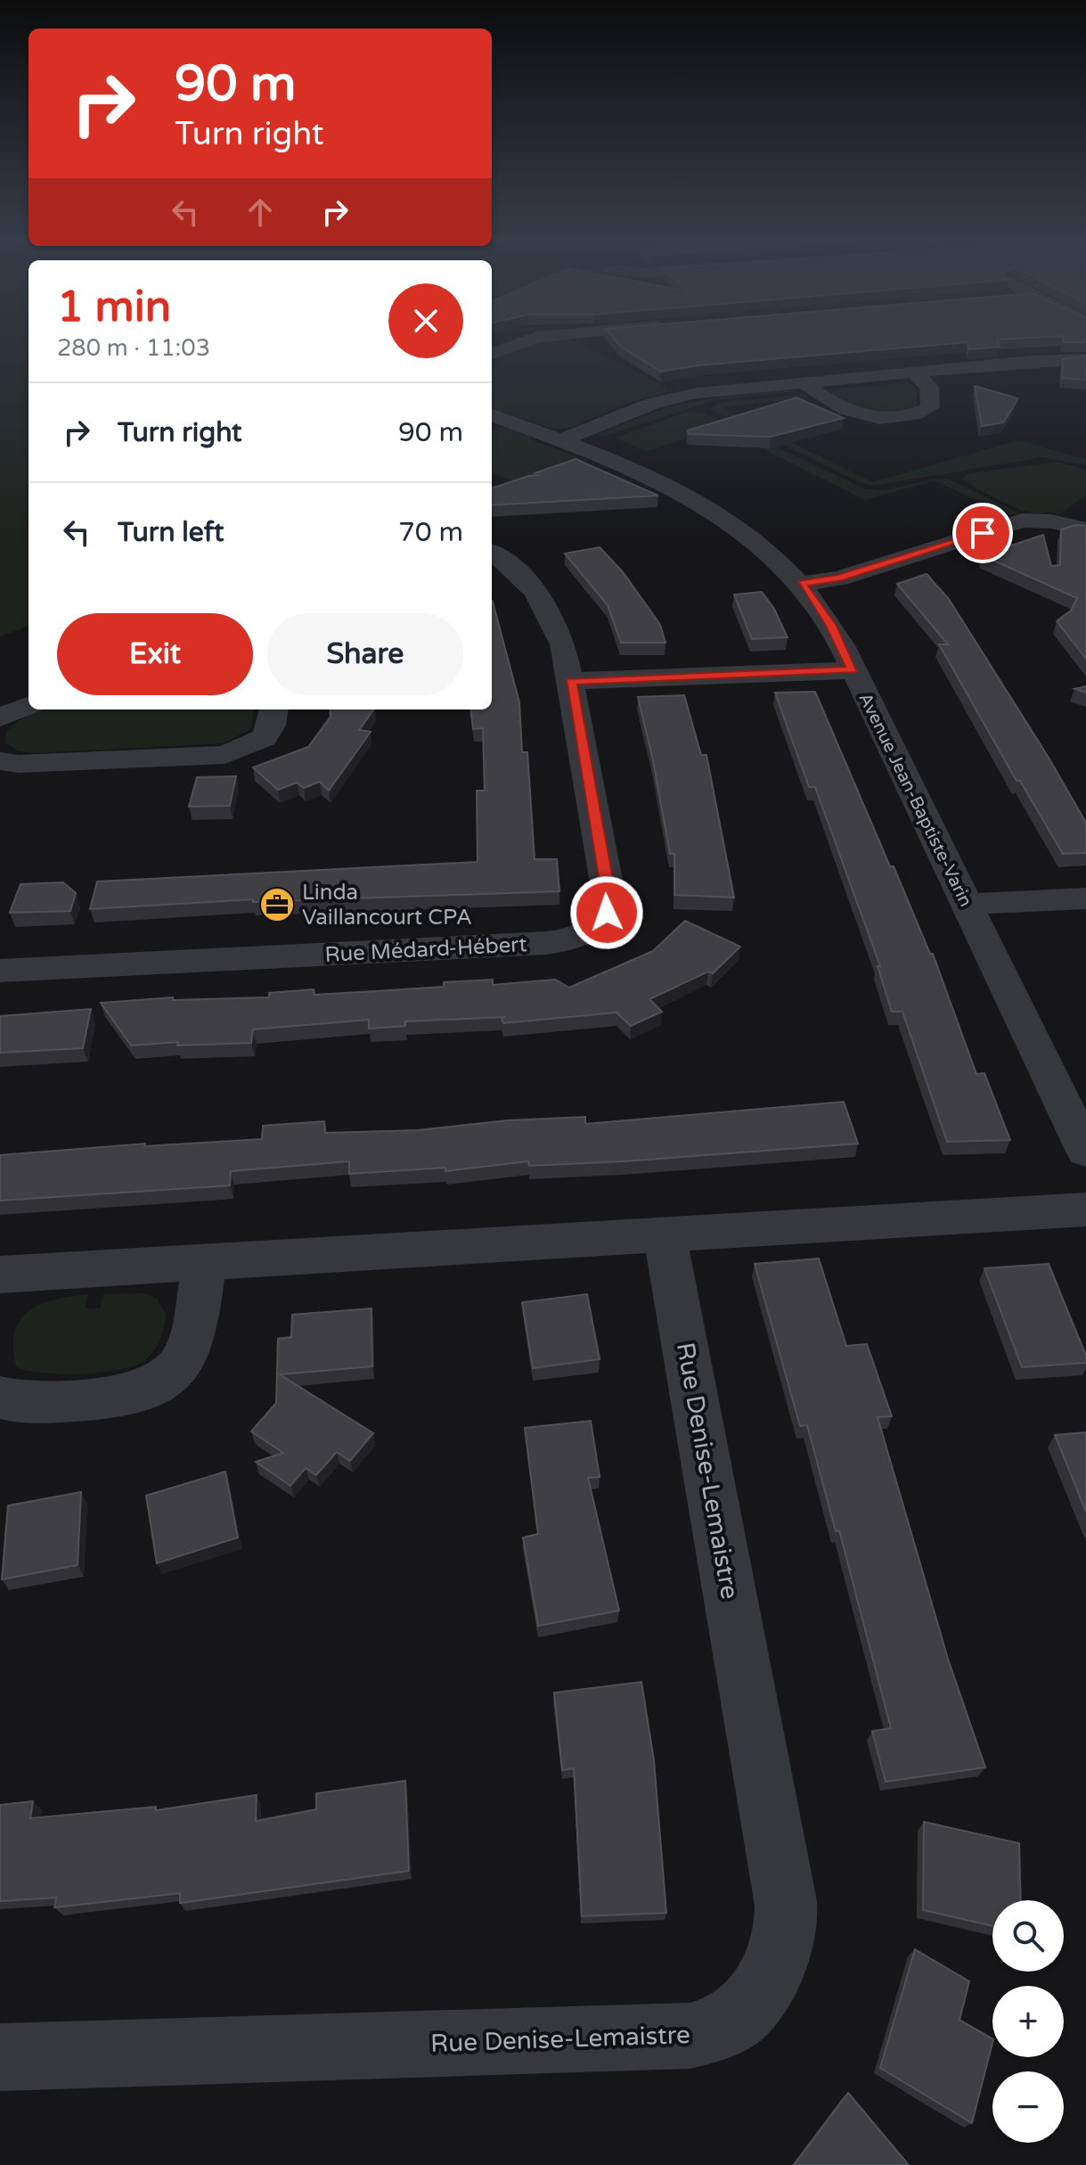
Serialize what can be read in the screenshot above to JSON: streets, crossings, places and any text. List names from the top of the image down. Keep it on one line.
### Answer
{"streets":{"street":["Avenue Jean-Baptiste-Varin","Rue Médard-Hébert","Rue Denise-Lemaistre"]},"places":{"office":["Linda Vaillancourt CPA"]},"page":{"turn":["90 m","Turn right"],"heading":["1 min","280 m · 11:03"],"list":[{"name":"Turn right","value":"90 m"},{"name":"Turn left","value":"70 m"}],"buttons":["Exit","Share"],"map_buttons":["+","−"]}}
